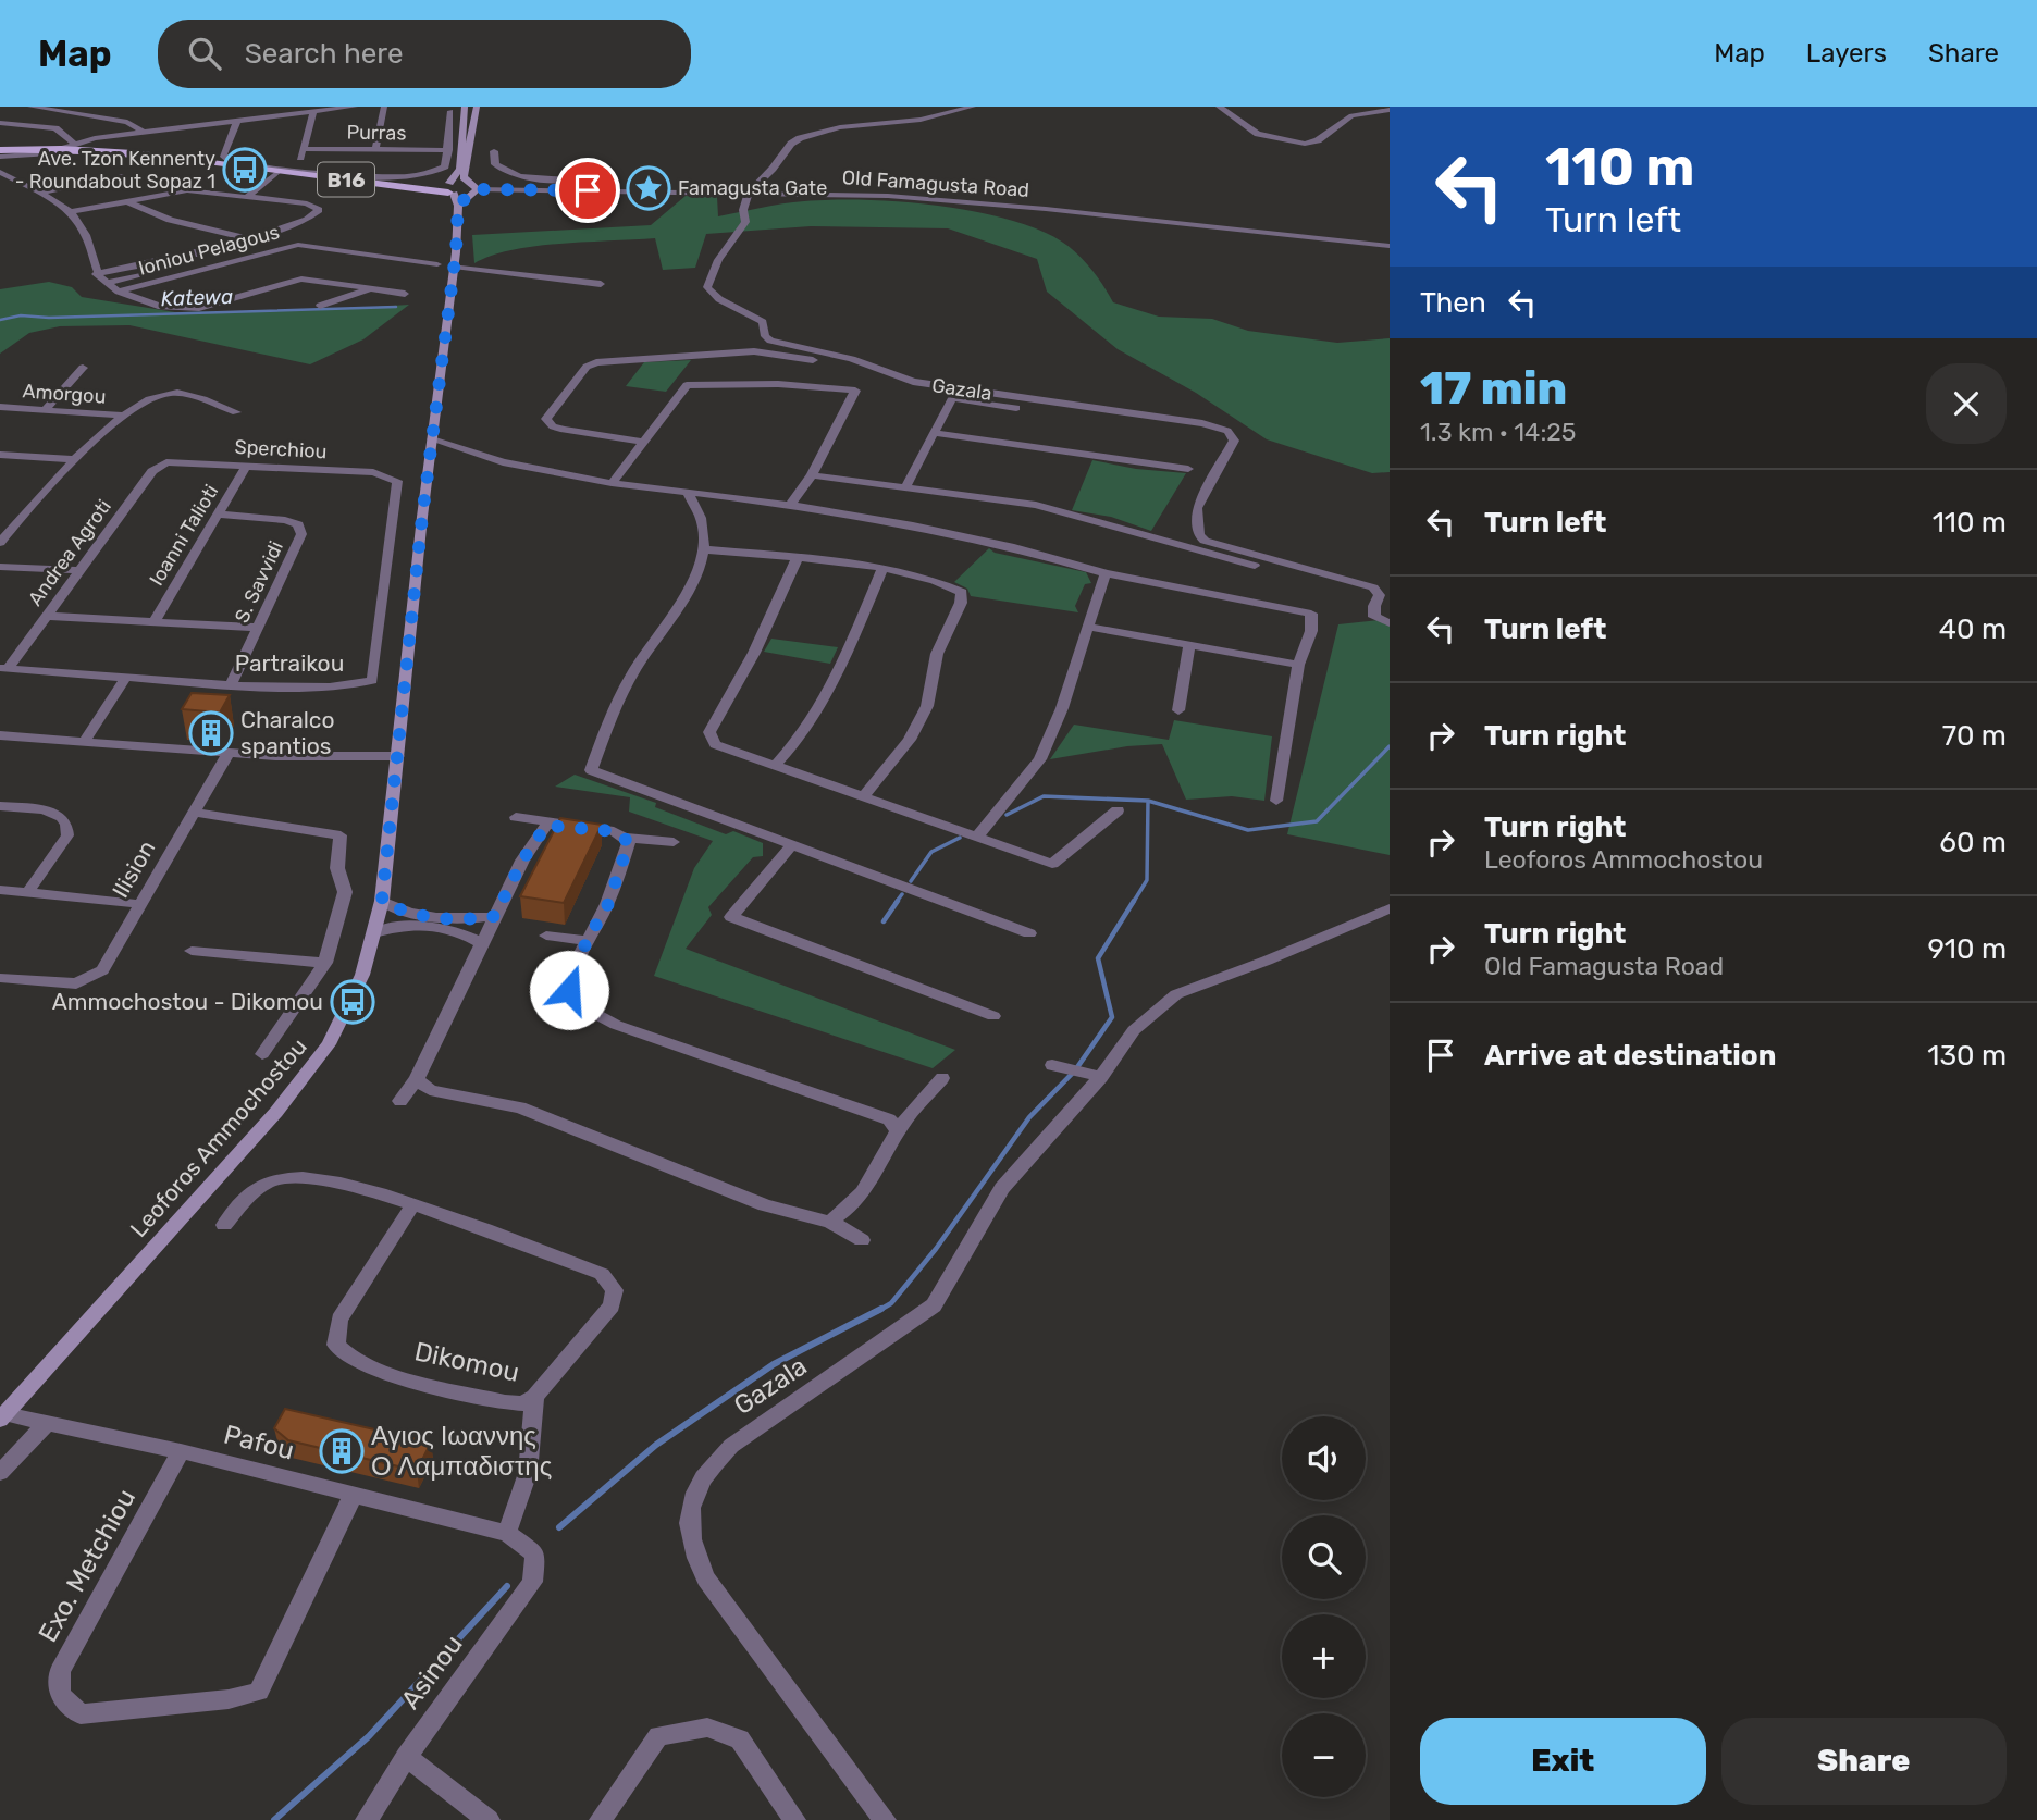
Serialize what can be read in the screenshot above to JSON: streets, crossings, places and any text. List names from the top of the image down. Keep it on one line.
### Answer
{"streets":{"main road":["B16","Leoforos Ammochostou"],"street":["Purras","Old Famagusta Road","Ioniou Pelagous","Gazala","Amorgou","Sperchiou","Ioanni Talioti","Andrea Agroti","S. Savvidi","Partraikou","Ilision","Dikomou","Pafou","Exo. Metchiou","Asinou"]},"crossings":[["B16","Leoforos Ammochostou"],["Old Famagusta Road","Gazala"],["Sperchiou","Ioanni Talioti"],["Sperchiou","Andrea Agroti"],["Sperchiou","Partraikou"],["Ioanni Talioti","S. Savvidi"],["Andrea Agroti","Partraikou"],["S. Savvidi","Partraikou"],["Leoforos Ammochostou","Pafou"],["Pafou","Exo. Metchiou"],["Pafou","Asinou"]],"water":["Katewa"],"places":{"bus stop":["Ave. Tzon Kennenty - Roundabout Sopaz 1","Ammochostou - Dikomou"],"place":["Famagusta Gate"],"building":["Charalco spantios","Αγιος Ιωαννης Ο Λαμπαδιστης"]},"page":{"header":"Map","search":"Search here","nav":["Map","Layers","Share"],"turn":["110 m","Turn left"],"then":"Then","heading":["17 min","1.3 km · 14:25"],"list":[{"name":"Turn left","value":"110 m"},{"name":"Turn left","value":"40 m"},{"name":"Turn right","value":"70 m"},{"name":"Turn right","note":"Leoforos Ammochostou","value":"60 m"},{"name":"Turn right","note":"Old Famagusta Road","value":"910 m"},{"name":"Arrive at destination","value":"130 m"}],"map_buttons":["+","−"],"buttons":["Exit","Share"]}}
